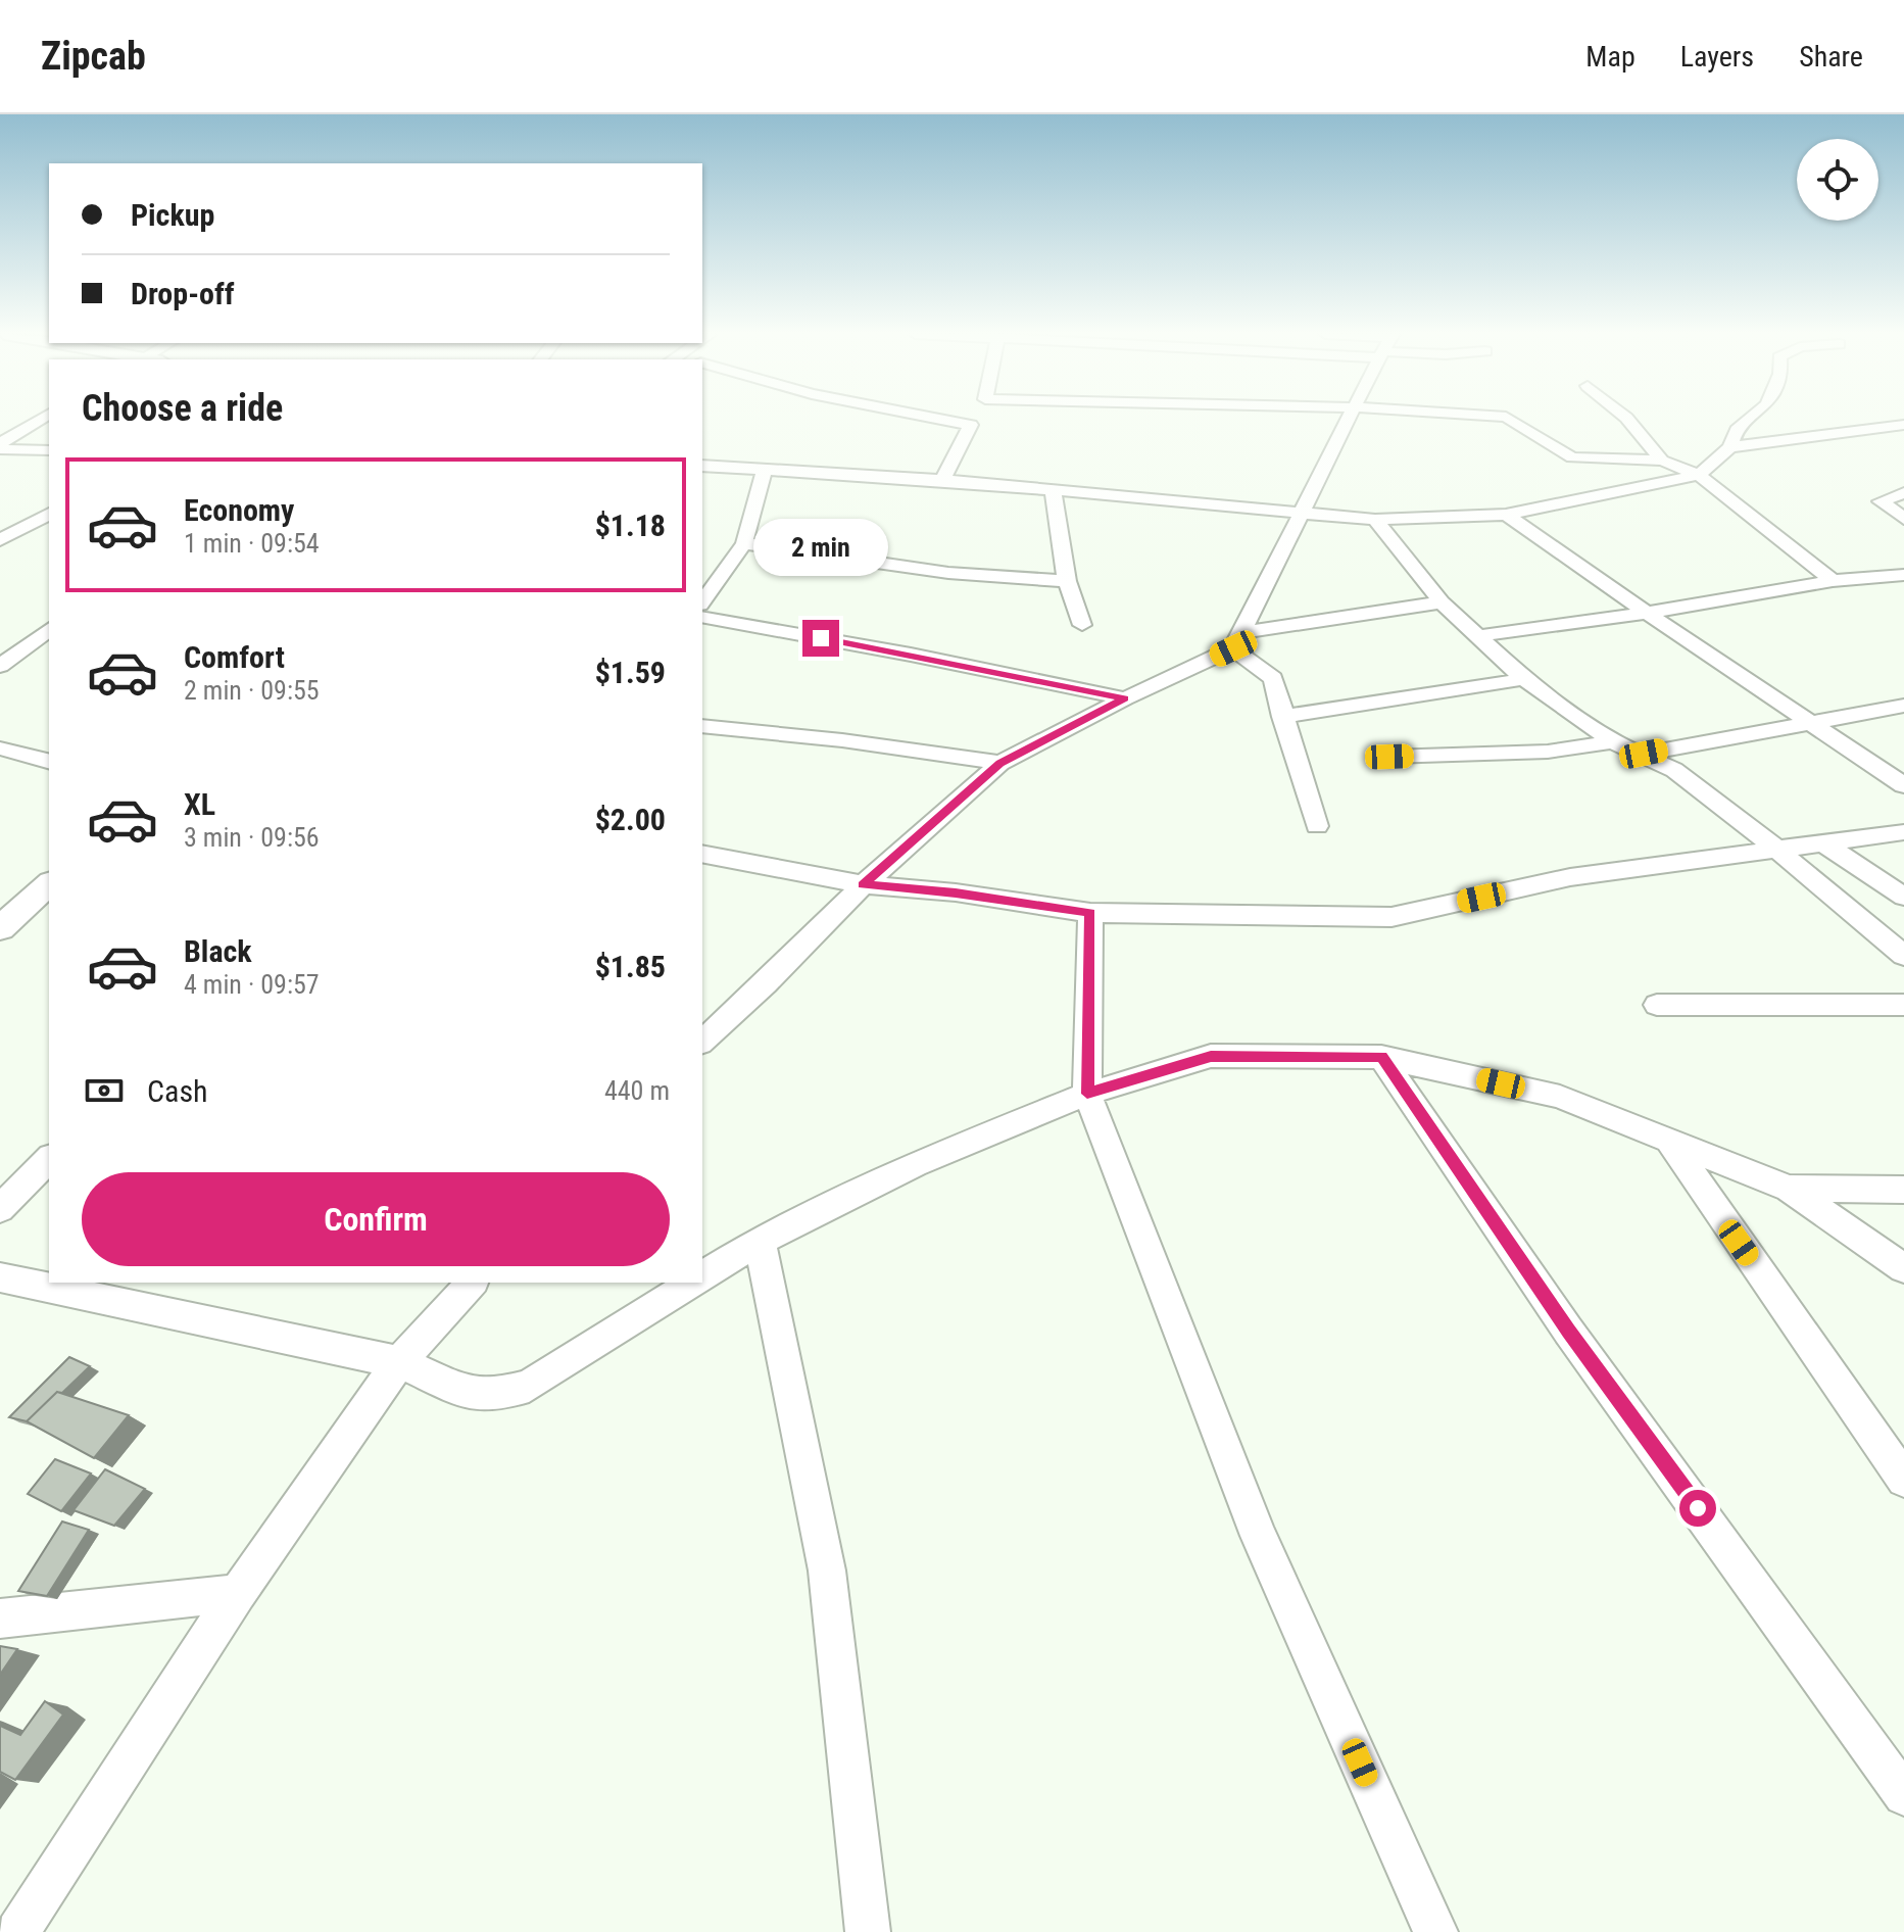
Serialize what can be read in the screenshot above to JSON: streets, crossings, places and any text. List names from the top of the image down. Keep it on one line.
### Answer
{"page":{"header":"Zipcab","nav":["Map","Layers","Share"],"banner":["Pickup","Drop-off"],"heading":"Choose a ride","list":[{"name":"Economy","note":"1 min · 09:54","value":"$1.18"},{"name":"Comfort","note":"2 min · 09:55","value":"$1.59"},{"name":"XL","note":"3 min · 09:56","value":"$2.00"},{"name":"Black","note":"4 min · 09:57","value":"$1.85"}],"bubble":"2 min","pay":["Cash","440 m"],"buttons":"Confirm"}}
